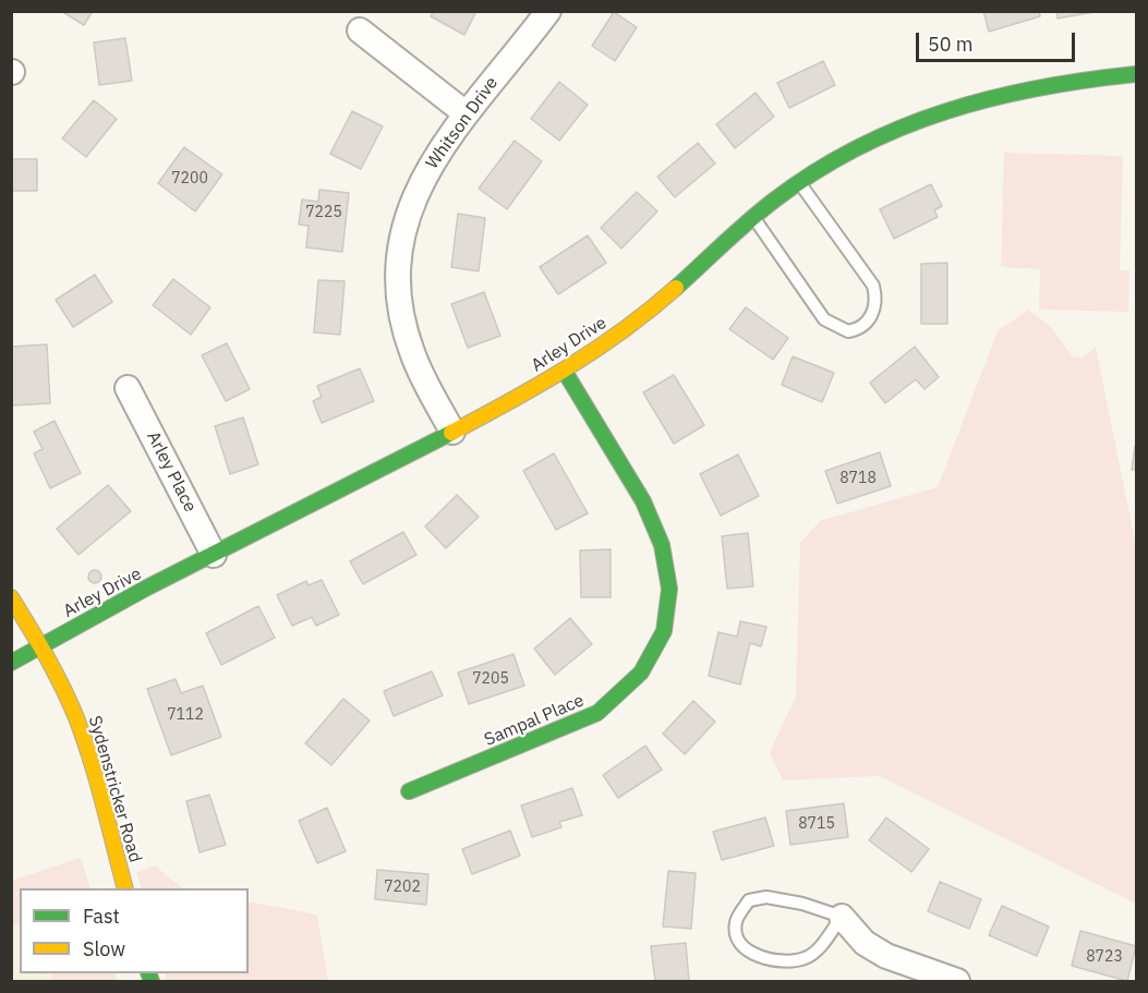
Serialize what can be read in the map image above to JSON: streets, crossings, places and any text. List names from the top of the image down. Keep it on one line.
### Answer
{"streets":{"street":["Whitson Drive","Arley Drive","Arley Place","Sampal Place","Sydenstricker Road"]},"crossings":[["Whitson Drive","Arley Drive"],["Arley Drive","Arley Place"],["Arley Drive","Sampal Place"],["Arley Drive","Sydenstricker Road"]],"house_numbers":["7200","7225","8718","7205","7112","8715","7202","8723"],"legend":["Fast","Slow"],"scale_bar":"50 m"}
